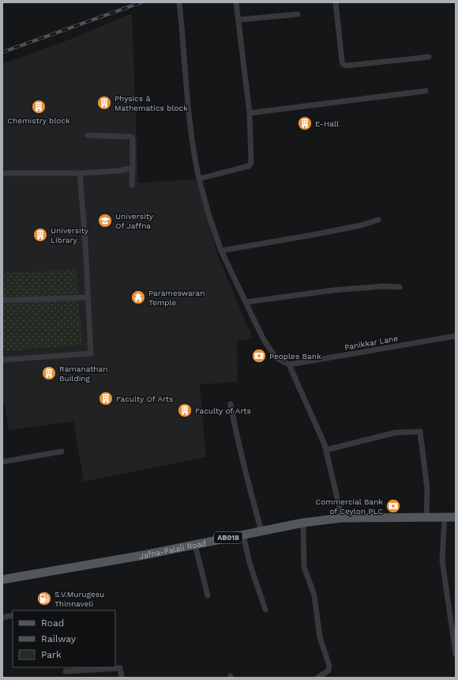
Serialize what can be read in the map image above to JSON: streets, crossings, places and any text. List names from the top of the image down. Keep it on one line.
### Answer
{"streets":{"main road":["AB018","Jafna-Palali Road"],"street":["Panikkar Lane"]},"places":{"building":["Physics & Mathematics block","Chemistry block","E-Hall","University Library","Ramanathan Building","Faculty Of Arts","Faculty of Arts"],"school or university":["University Of Jaffna"],"temple":["Parameswaran Temple"],"bank":["Peoples Bank","Commercial Bank of Ceylon PLC"],"fuel station":["S.V.Murugesu Thinnaveli"]},"legend":["Road","Railway","Park"]}
